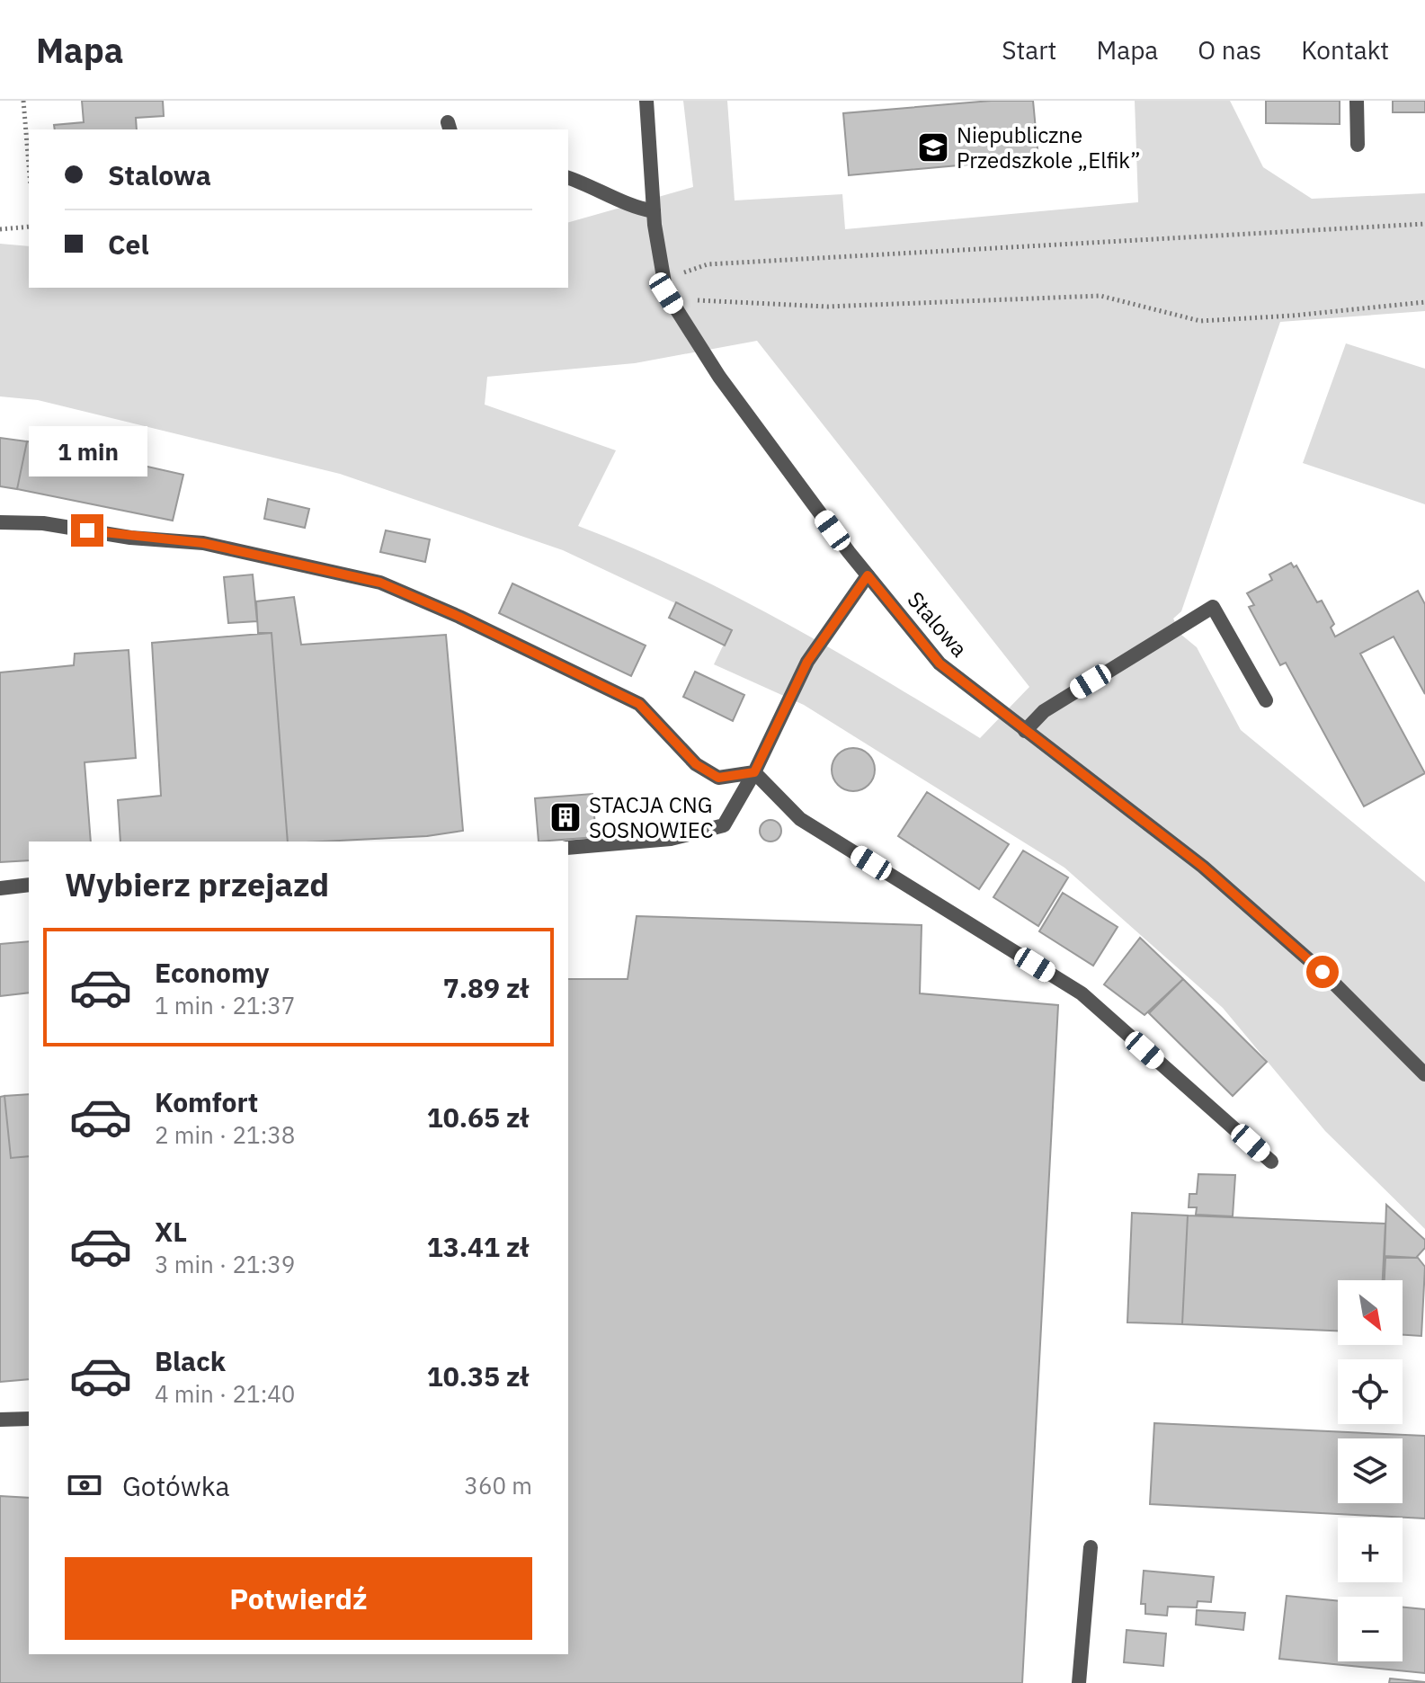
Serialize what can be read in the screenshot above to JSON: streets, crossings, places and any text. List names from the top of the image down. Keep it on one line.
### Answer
{"streets":{"street":["Stalowa"]},"places":{"school or university":["Niepubliczne Przedszkole „Elfik”"],"building":["STACJA CNG SOSNOWIEC"]},"north":"bottom right","page":{"header":"Mapa","nav":["Start","Mapa","O nas","Kontakt"],"banner":["Stalowa","Cel"],"bubble":"1 min","heading":"Wybierz przejazd","list":[{"name":"Economy","note":"1 min · 21:37","value":"7.89 zł"},{"name":"Komfort","note":"2 min · 21:38","value":"10.65 zł"},{"name":"XL","note":"3 min · 21:39","value":"13.41 zł"},{"name":"Black","note":"4 min · 21:40","value":"10.35 zł"}],"map_buttons":["+","−"],"pay":["Gotówka","360 m"],"buttons":"Potwierdź"}}
